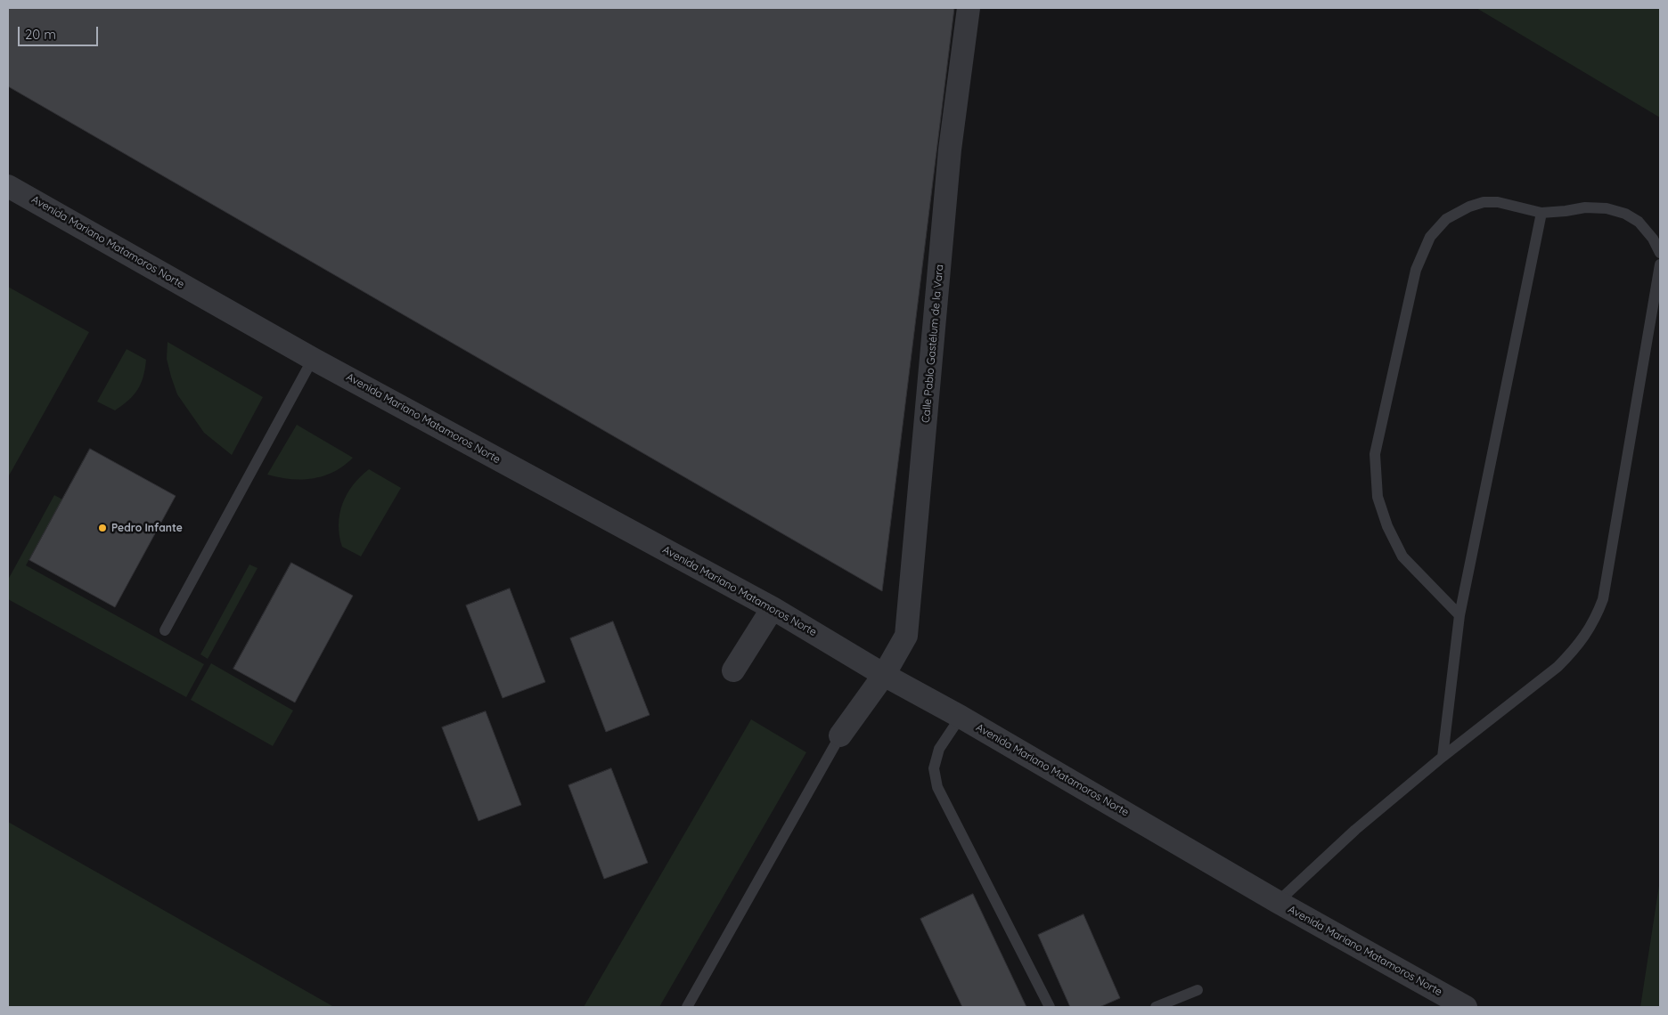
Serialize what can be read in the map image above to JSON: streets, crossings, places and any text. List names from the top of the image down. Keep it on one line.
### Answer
{"streets":{"street":["Avenida Mariano Matamoros Norte","Calle Pablo Gastélum de la Vara"]},"crossings":[["Avenida Mariano Matamoros Norte","Calle Pablo Gastélum de la Vara"]],"places":["Pedro Infante"],"scale_bar":"20 m"}
